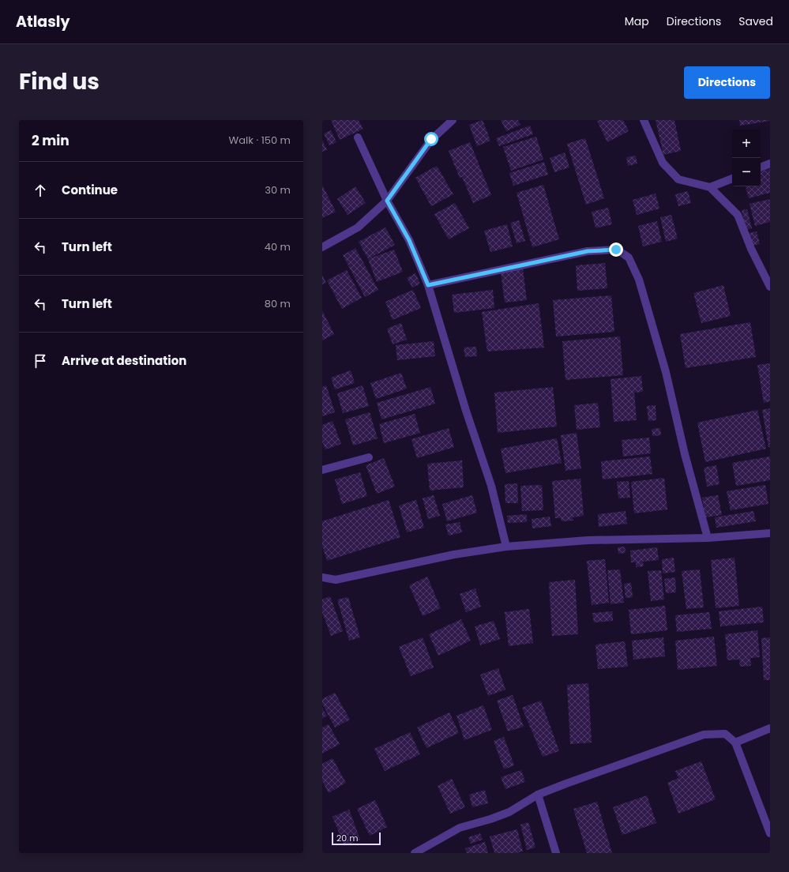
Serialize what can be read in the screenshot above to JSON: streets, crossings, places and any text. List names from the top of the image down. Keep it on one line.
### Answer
{"scale_bar":"20 m","page":{"header":"Atlasly","nav":["Map","Directions","Saved"],"title":"Find us","buttons":"Directions","heading":["2 min","Walk · 150 m"],"map_buttons":["+","−"],"list":[["Continue","30 m"],["Turn left","40 m"],["Turn left","80 m"],"Arrive at destination"],"scale":"20 m"}}
